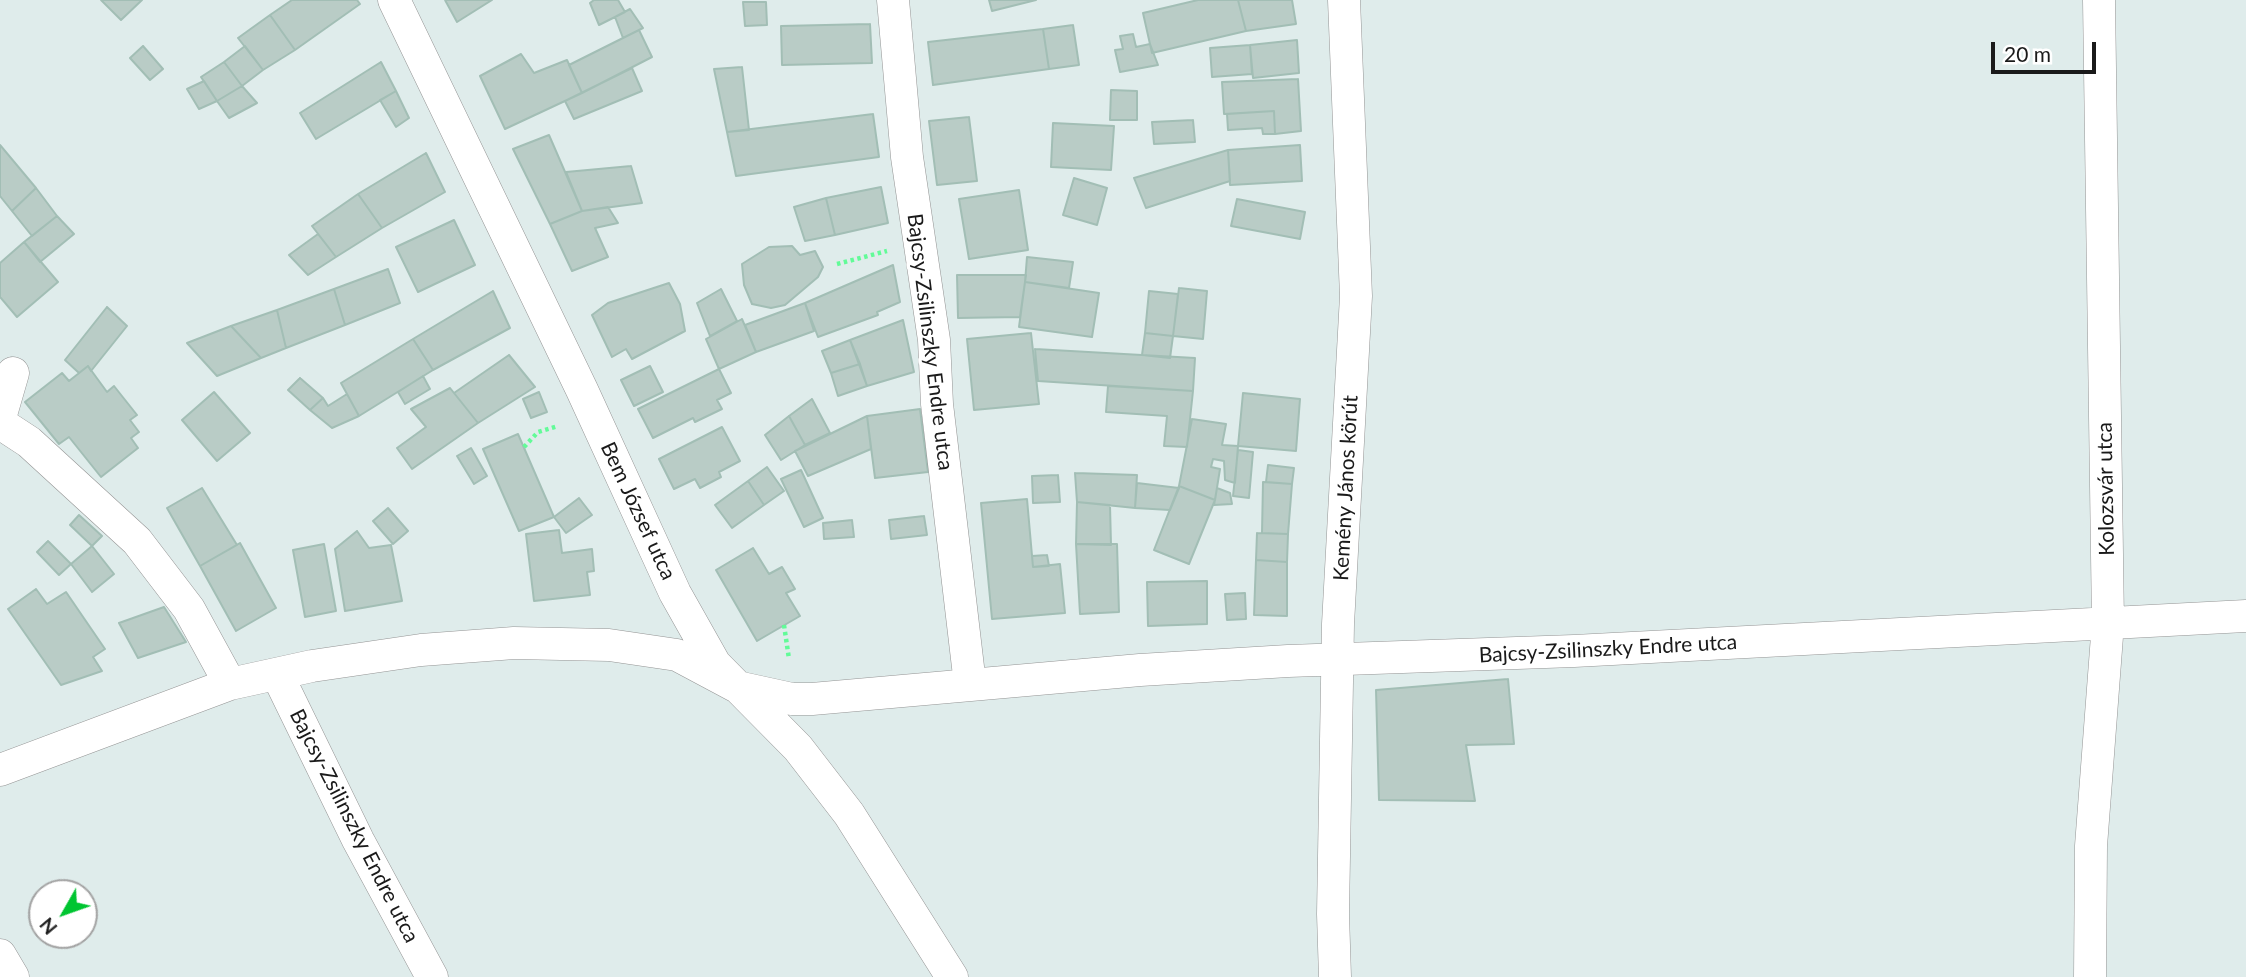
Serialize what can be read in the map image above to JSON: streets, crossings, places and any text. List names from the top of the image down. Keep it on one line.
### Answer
{"streets":{"street":["Bajcsy-Zsilinszky Endre utca","Kemény János körút","Kolozsvár utca","Bem József utca"]},"crossings":[["Bajcsy-Zsilinszky Endre utca","Kemény János körút"],["Bajcsy-Zsilinszky Endre utca","Kolozsvár utca"],["Bajcsy-Zsilinszky Endre utca","Bem József utca"]],"scale_bar":"20 m","north":"bottom left"}
